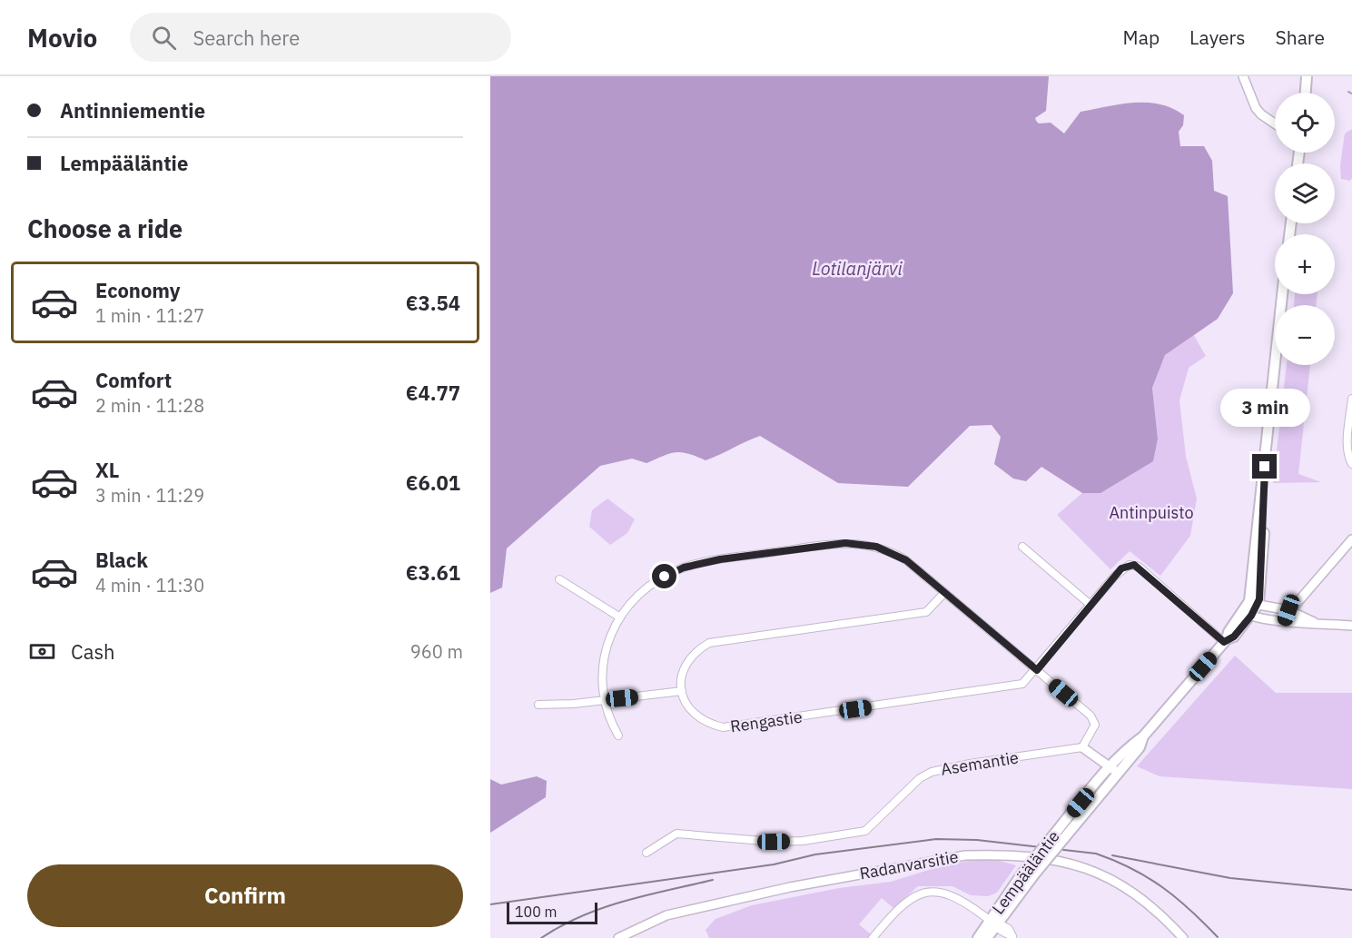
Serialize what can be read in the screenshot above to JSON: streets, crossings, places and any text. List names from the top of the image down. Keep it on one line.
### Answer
{"streets":{"main road":["Lempääläntie"],"street":["Rengastie","Asemantie","Radanvarsitie"]},"crossings":[["Rengastie","Lempääläntie"]],"water":["Lotilanjärvi"],"parks":["Antinpuisto"],"scale_bar":"100 m","page":{"header":"Movio","search":"Search here","nav":["Map","Layers","Share"],"banner":["Antinniementie","Lempääläntie"],"map_buttons":["+","−"],"heading":"Choose a ride","list":[{"name":"Economy","note":"1 min · 11:27","value":"€3.54"},{"name":"Comfort","note":"2 min · 11:28","value":"€4.77"},{"name":"XL","note":"3 min · 11:29","value":"€6.01"},{"name":"Black","note":"4 min · 11:30","value":"€3.61"}],"bubble":"3 min","pay":["Cash","960 m"],"buttons":"Confirm","scale":"100 m"}}
